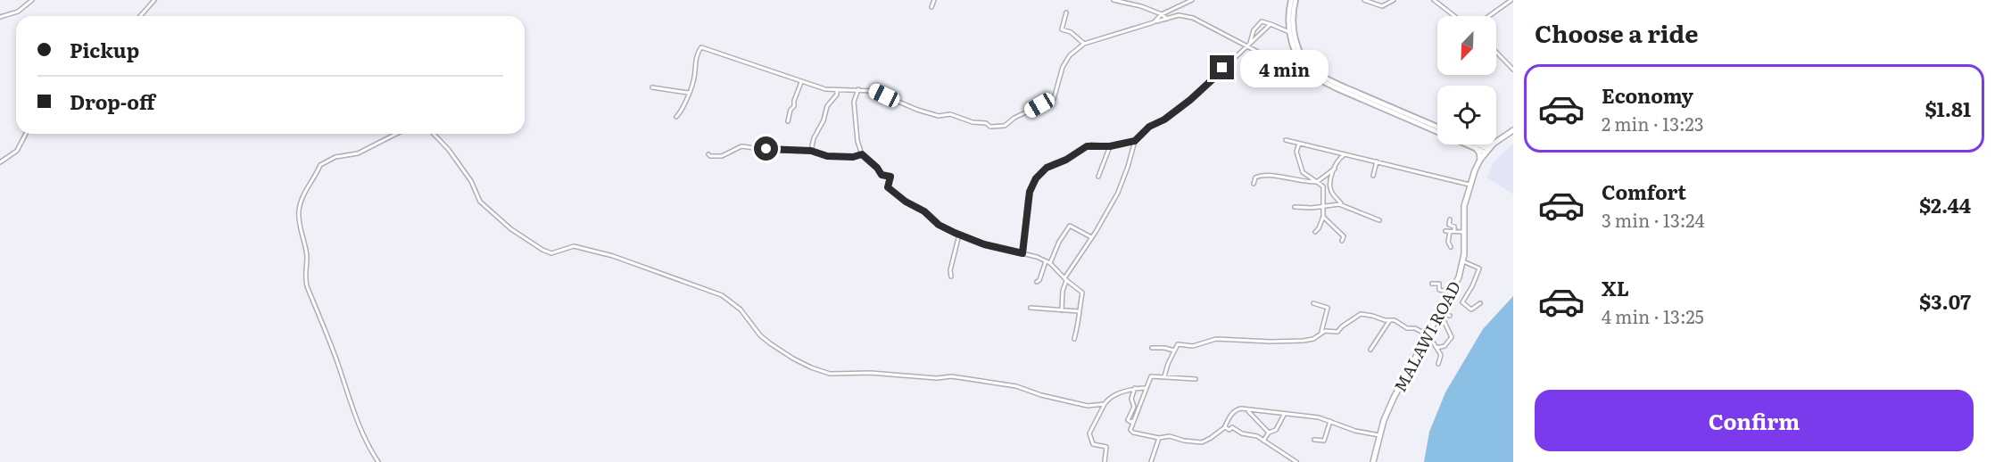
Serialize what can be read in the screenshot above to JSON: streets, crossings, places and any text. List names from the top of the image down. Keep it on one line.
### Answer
{"streets":{"main road":["MALAWI ROAD"]},"north":"bottom left","page":{"heading":"Choose a ride","banner":["Pickup","Drop-off"],"bubble":"4 min","list":[{"name":"Economy","note":"2 min · 13:23","value":"$1.81"},{"name":"Comfort","note":"3 min · 13:24","value":"$2.44"},{"name":"XL","note":"4 min · 13:25","value":"$3.07"}],"buttons":"Confirm"}}
